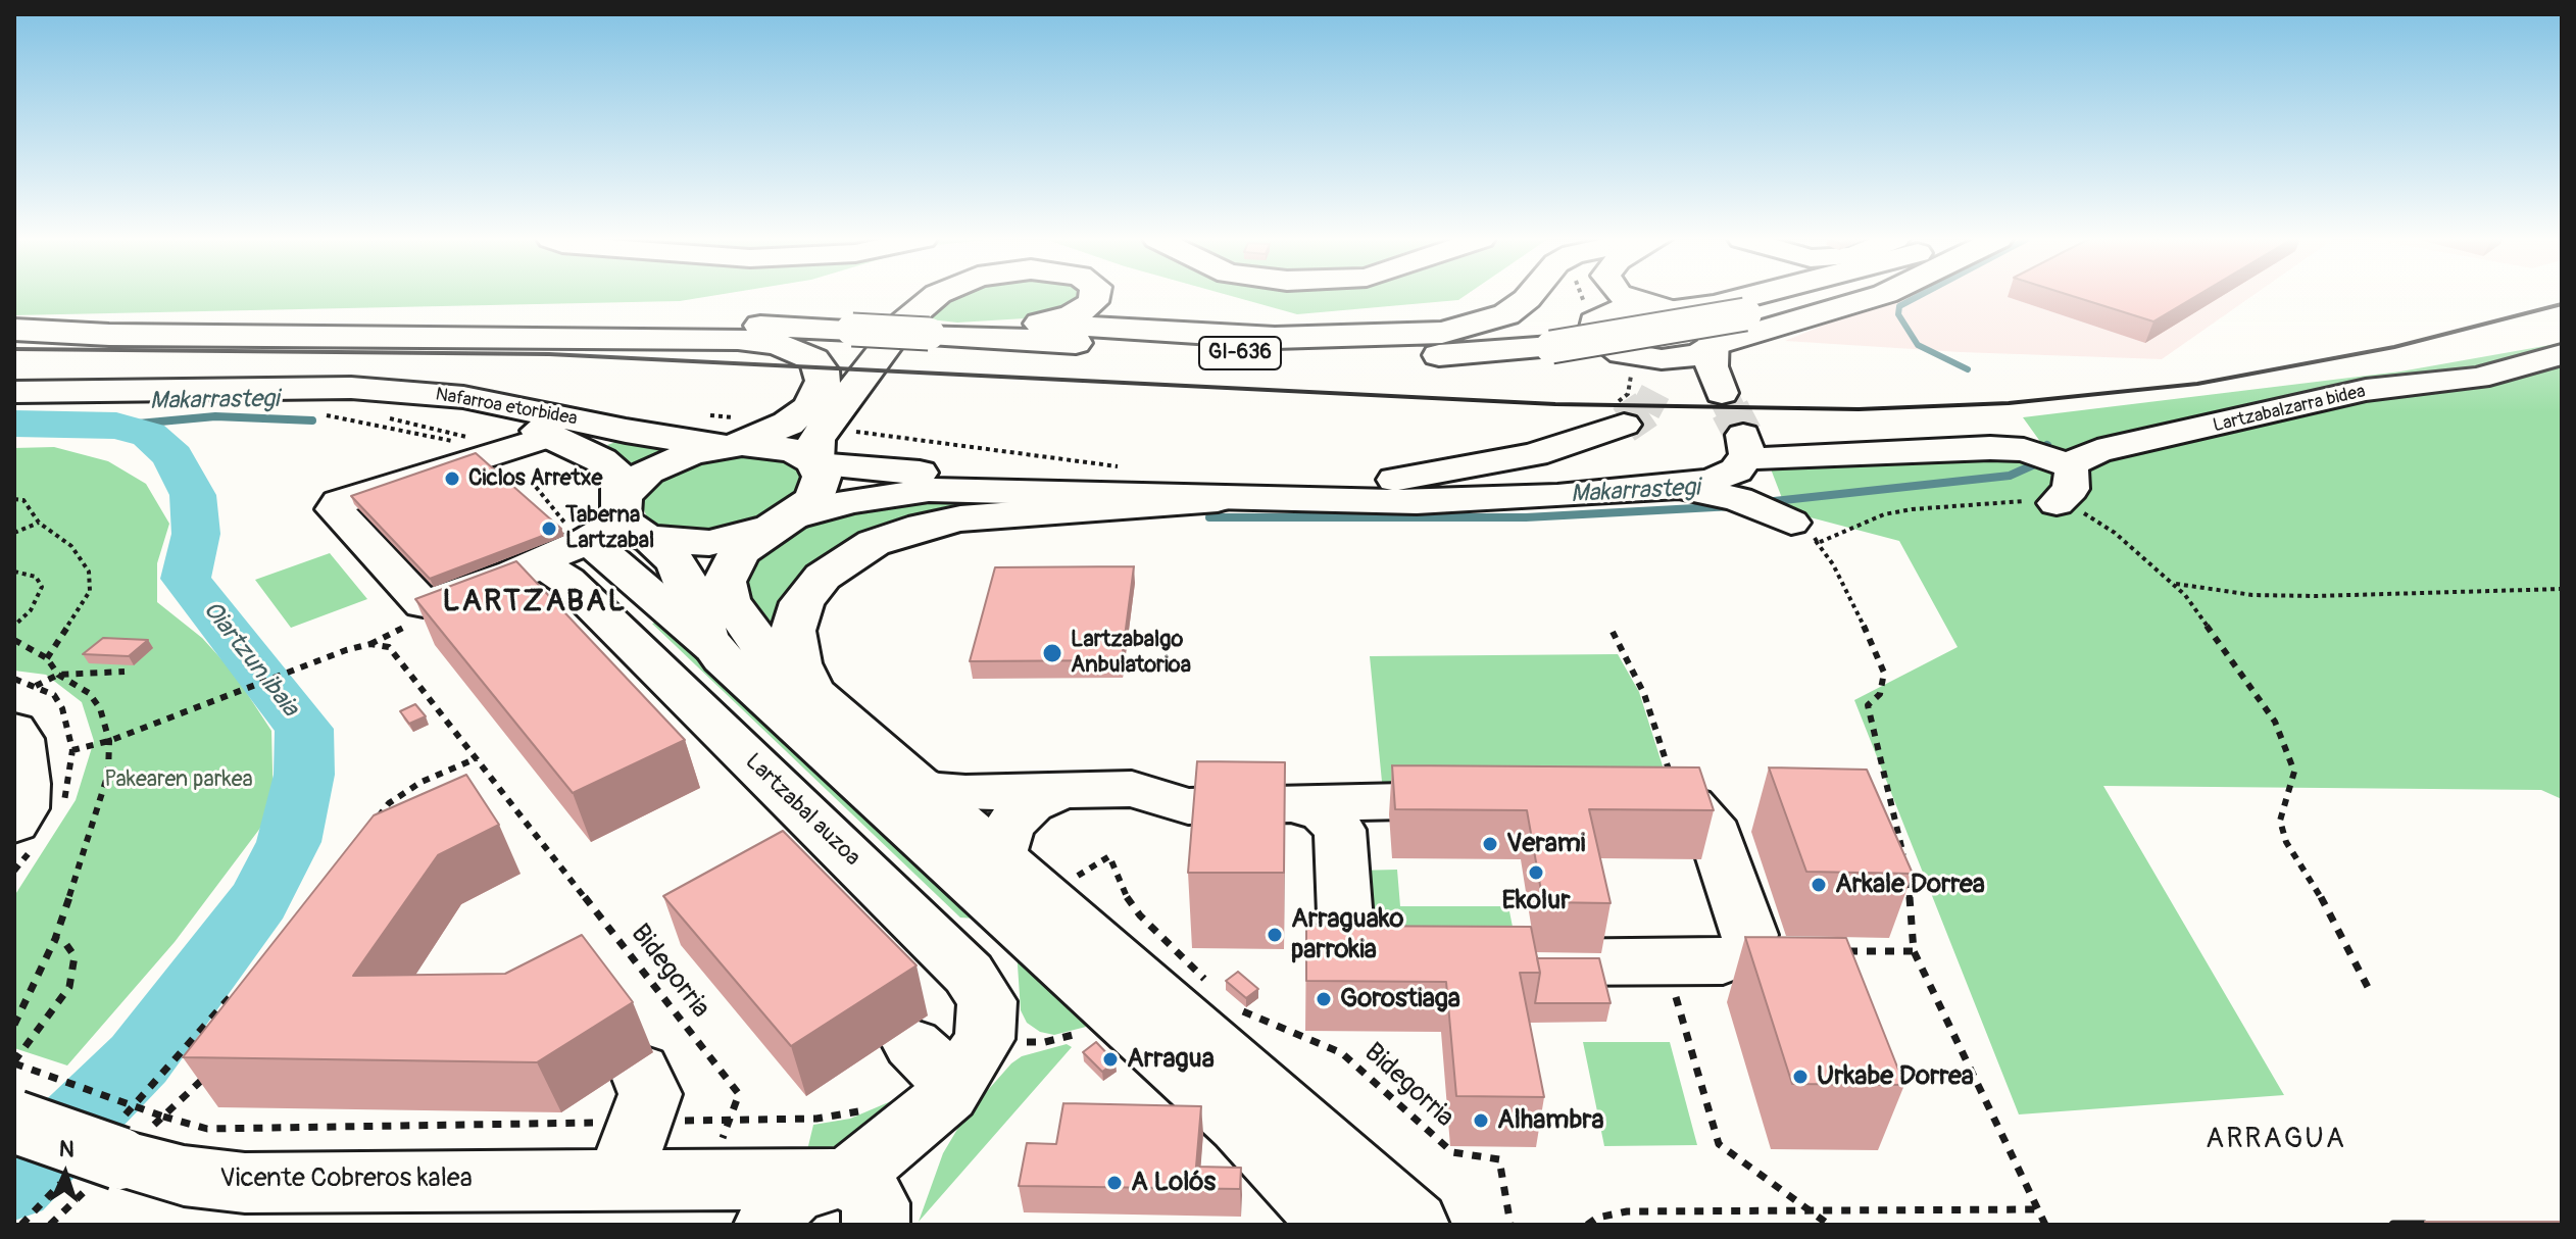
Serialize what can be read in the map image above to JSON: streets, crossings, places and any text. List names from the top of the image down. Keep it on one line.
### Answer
{"streets":{"main road":["GI-636","Nafarroa etorbidea"],"street":["Lartzabalzarra bidea","Lartzabal auzoa","Vicente Cobreros kalea"],"path":["Bidegorria"]},"crossings":[["Nafarroa etorbidea","Lartzabal auzoa"],["Lartzabal auzoa","Vicente Cobreros kalea"],["Bidegorria","Vicente Cobreros kalea"]],"districts":["LARTZABAL","ARRAGUA"],"water":["Makarrastegi","Oiartzun ibaia"],"parks":["Pakearen parkea"],"places":["Ciclos Arretxe","Taberna Lartzabal","Lartzabalgo Anbulatorioa","Verami","Ekolur","Arkale Dorrea","Arraguako parrokia","Gorostiaga","Arragua","Urkabe Dorrea","Alhambra","A Lolós"],"north":"top"}
